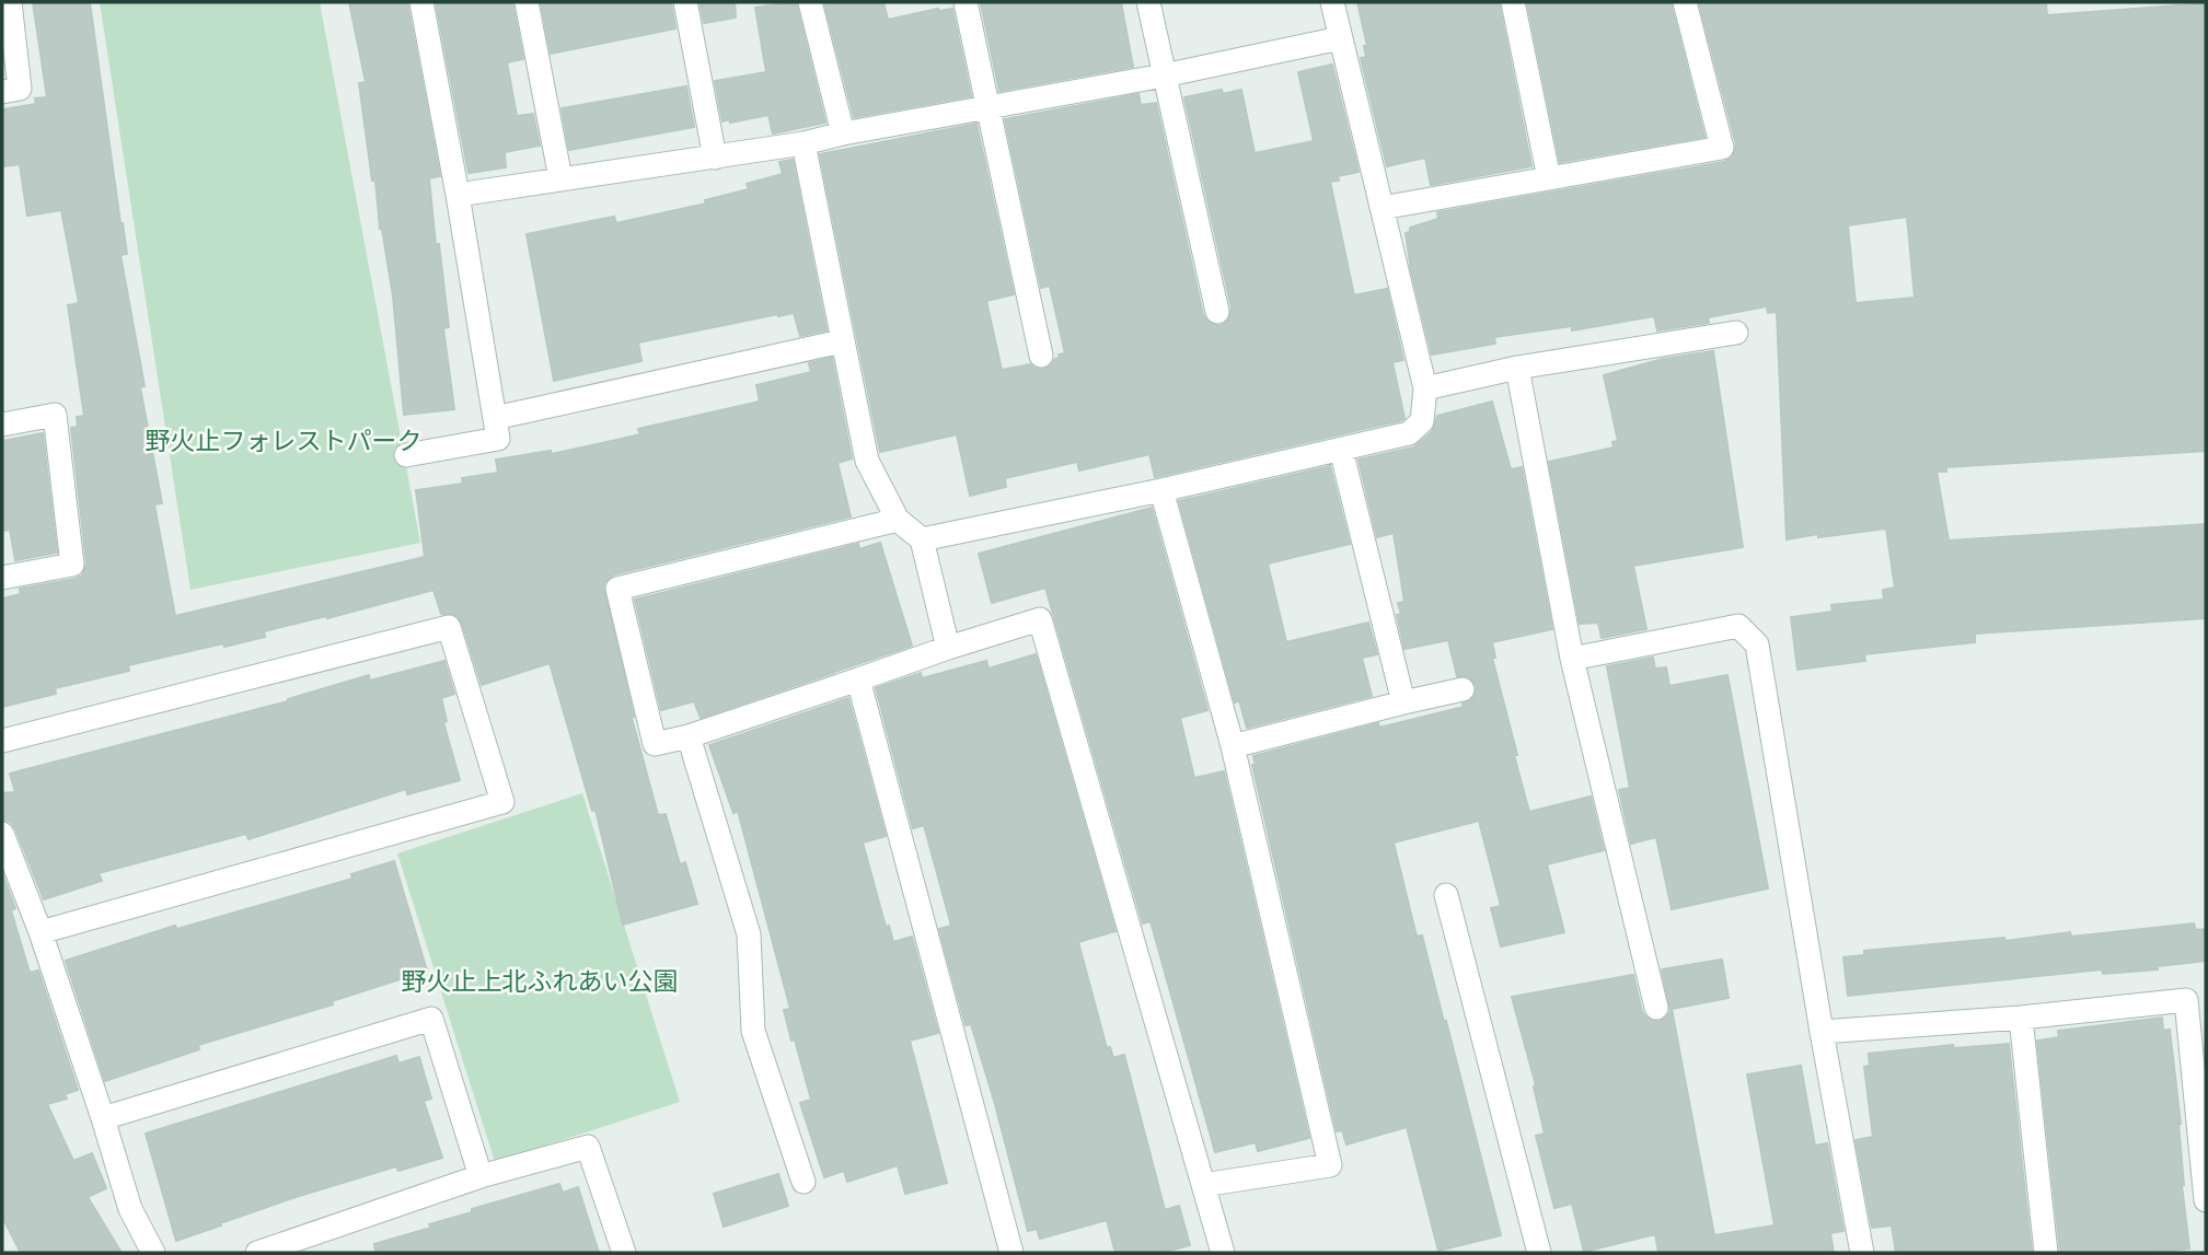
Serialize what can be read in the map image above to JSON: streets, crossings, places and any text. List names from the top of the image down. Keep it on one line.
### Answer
{"parks":["野火止フォレストパーク","野火止上北ふれあい公園"]}
